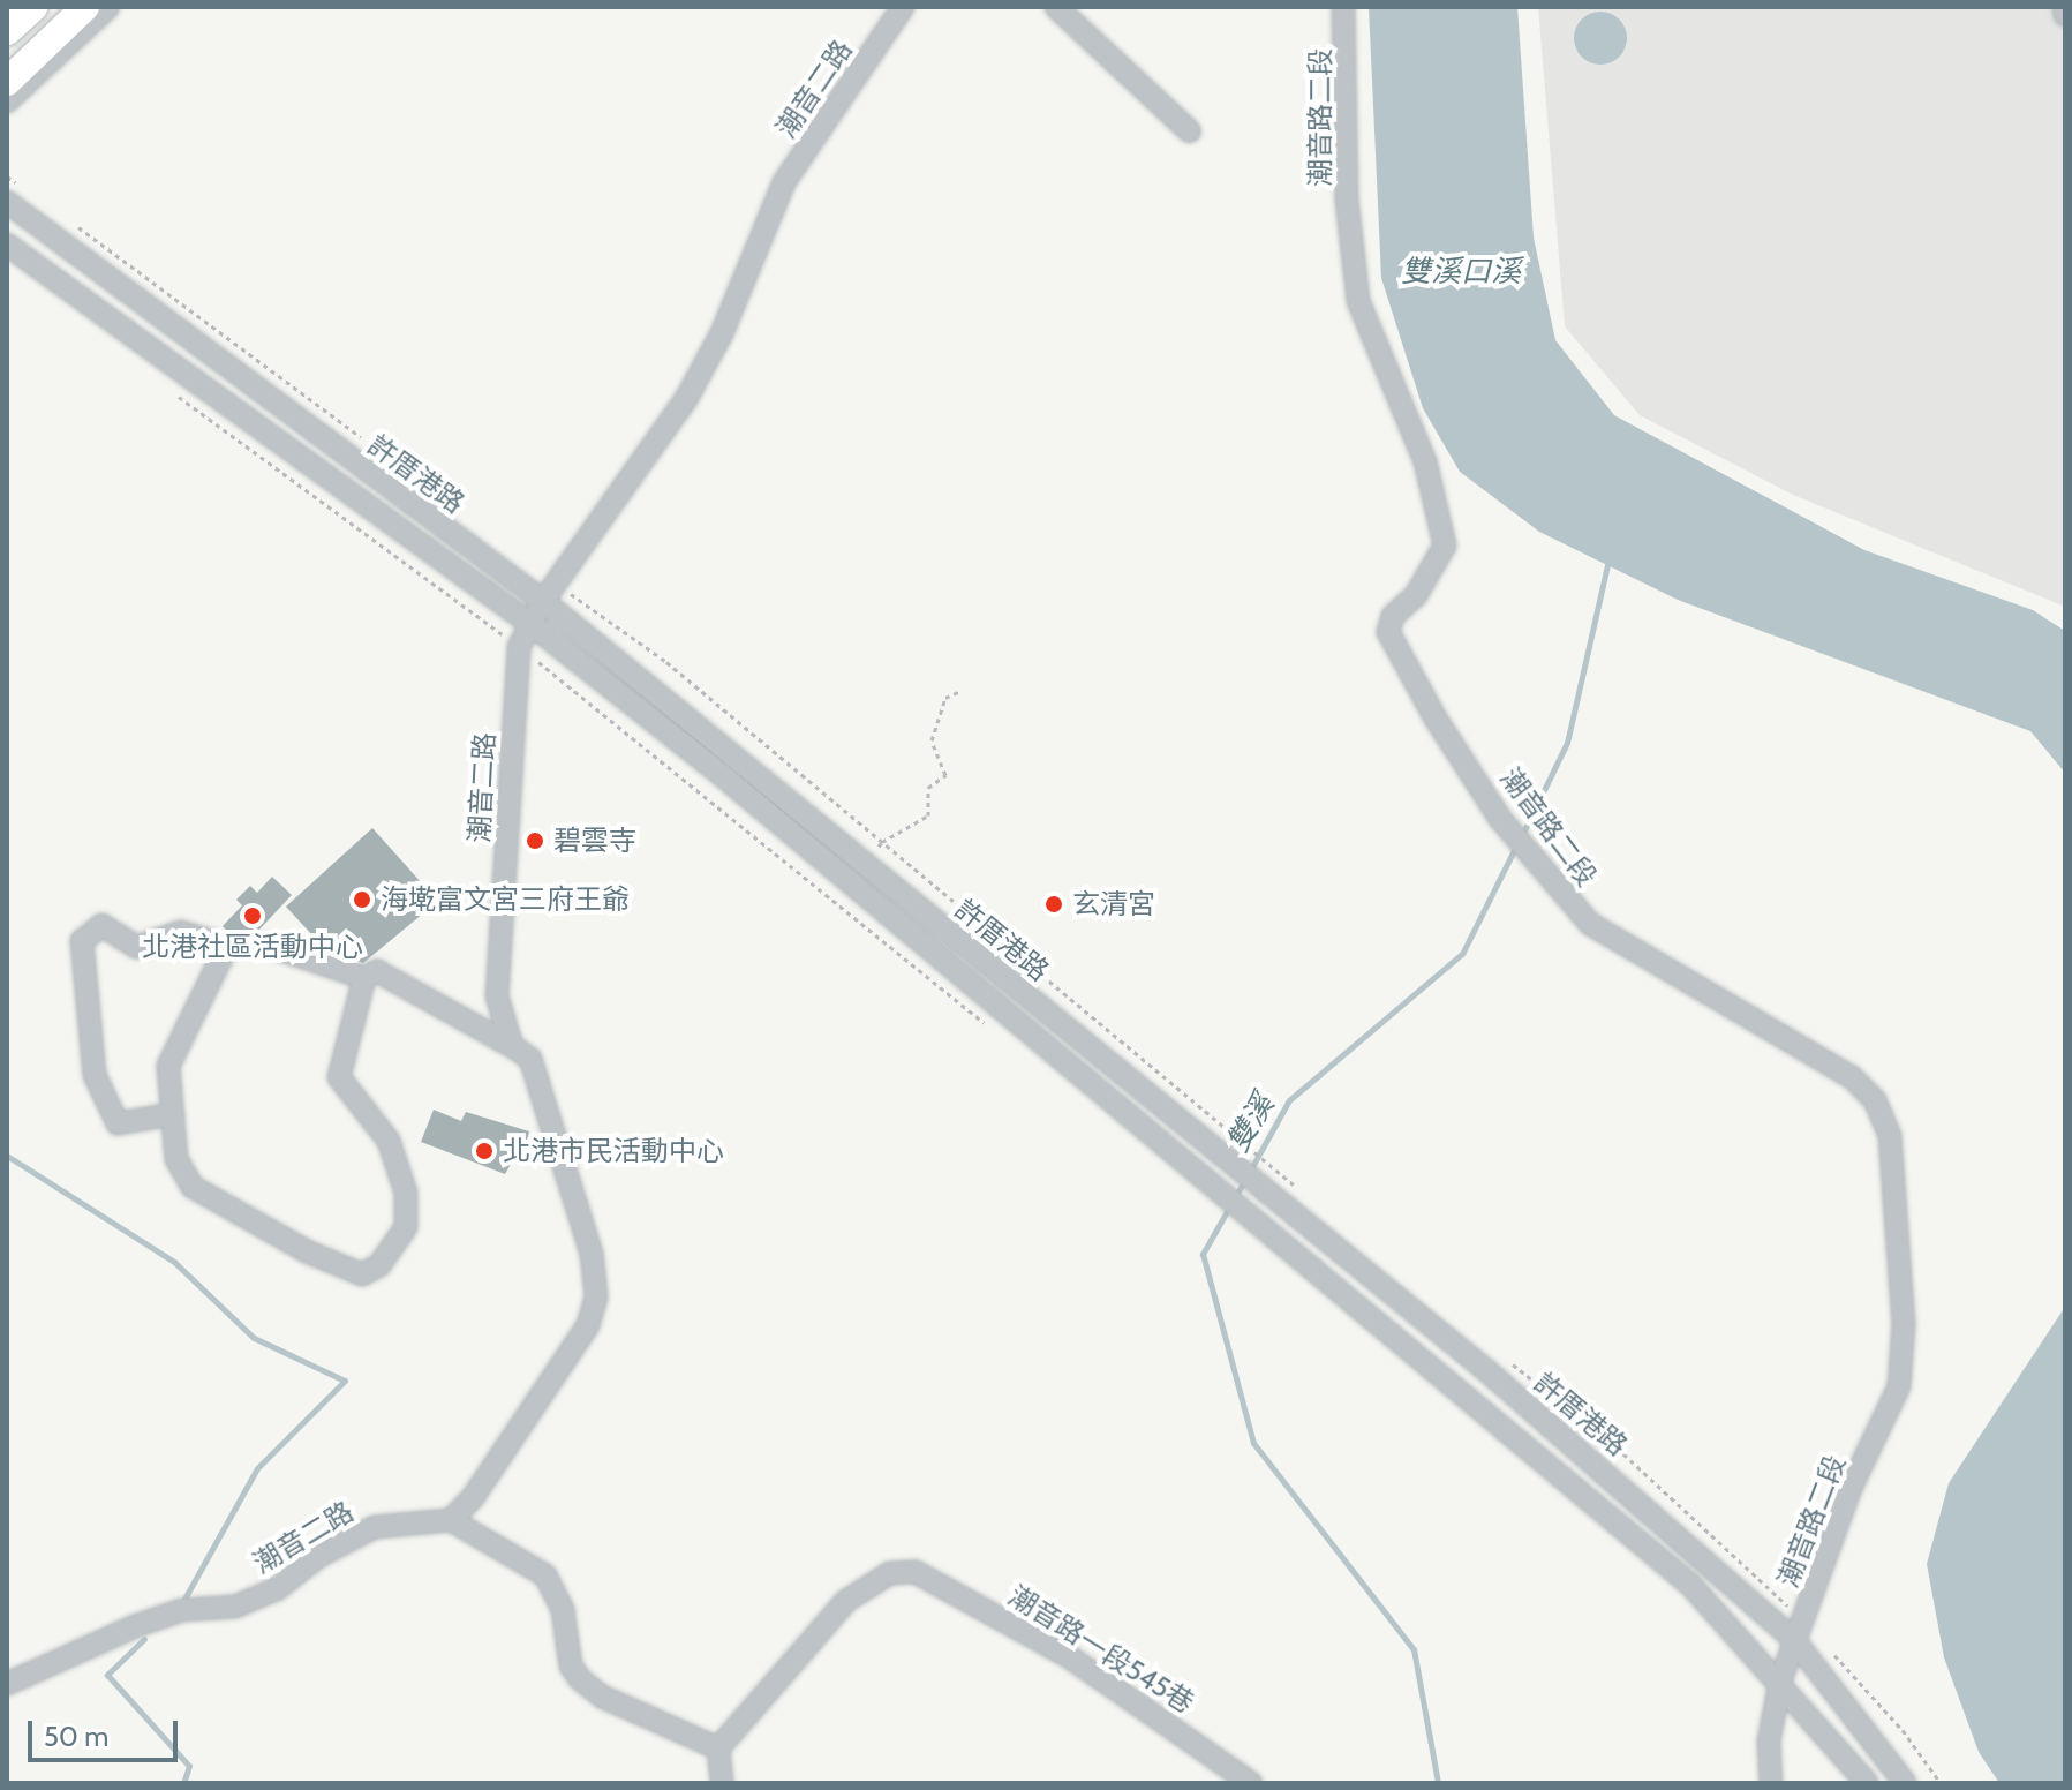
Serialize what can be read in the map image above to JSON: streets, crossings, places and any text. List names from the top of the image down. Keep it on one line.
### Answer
{"streets":{"street":["潮音二路","潮音路二段","許厝港路","潮音路一段545巷"]},"crossings":[["潮音二路","許厝港路"],["潮音路二段","許厝港路"]],"water":["雙溪口溪","雙溪"],"places":["碧雲寺","海墘富文宮三府王爺","玄清宮","北港社區活動中心","北港市民活動中心"],"scale_bar":"50 m"}
